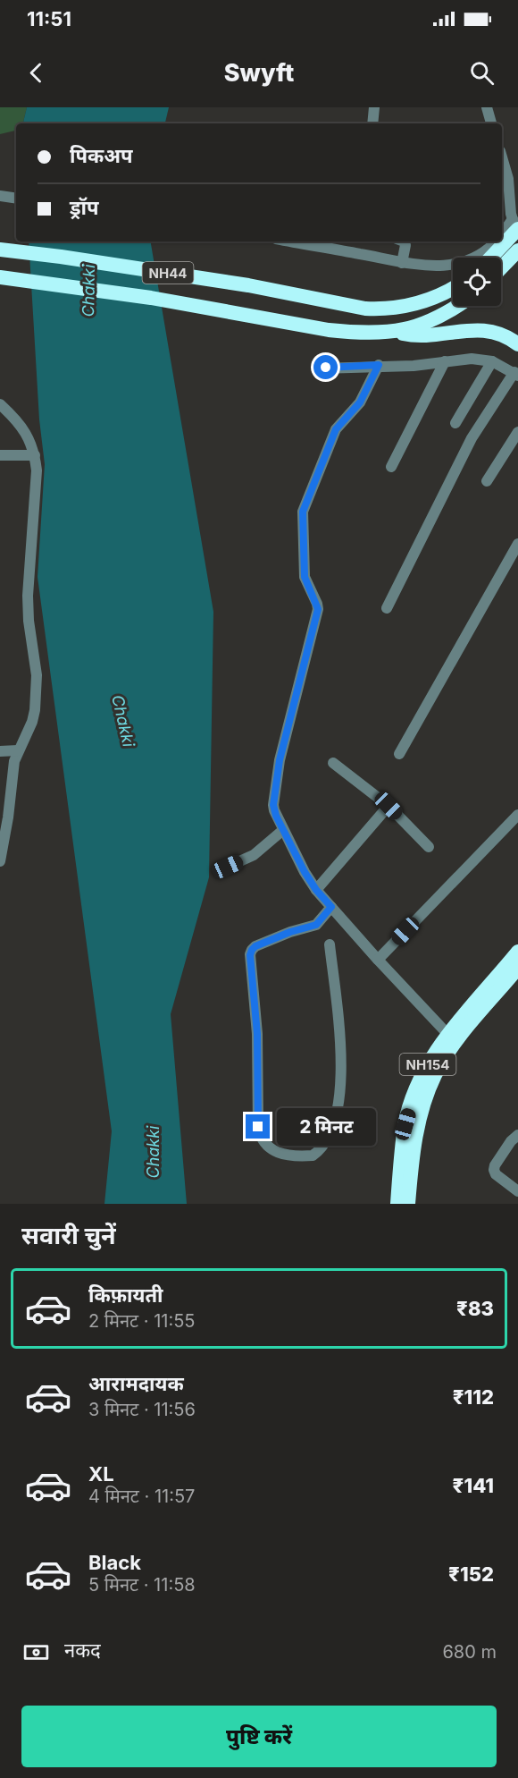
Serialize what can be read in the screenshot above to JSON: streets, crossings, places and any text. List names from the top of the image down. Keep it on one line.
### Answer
{"streets":{"highway":["NH44","NH154"]},"water":["Chakki"],"page":{"status":"11:51","header":"Swyft","banner":["पिकअप","ड्रॉप"],"bubble":"2 मिनट","heading":"सवारी चुनें","list":[{"name":"किफ़ायती","note":"2 मिनट · 11:55","value":"₹83"},{"name":"आरामदायक","note":"3 मिनट · 11:56","value":"₹112"},{"name":"XL","note":"4 मिनट · 11:57","value":"₹141"},{"name":"Black","note":"5 मिनट · 11:58","value":"₹152"}],"pay":["नकद","680 m"],"buttons":"पुष्टि करें"}}
